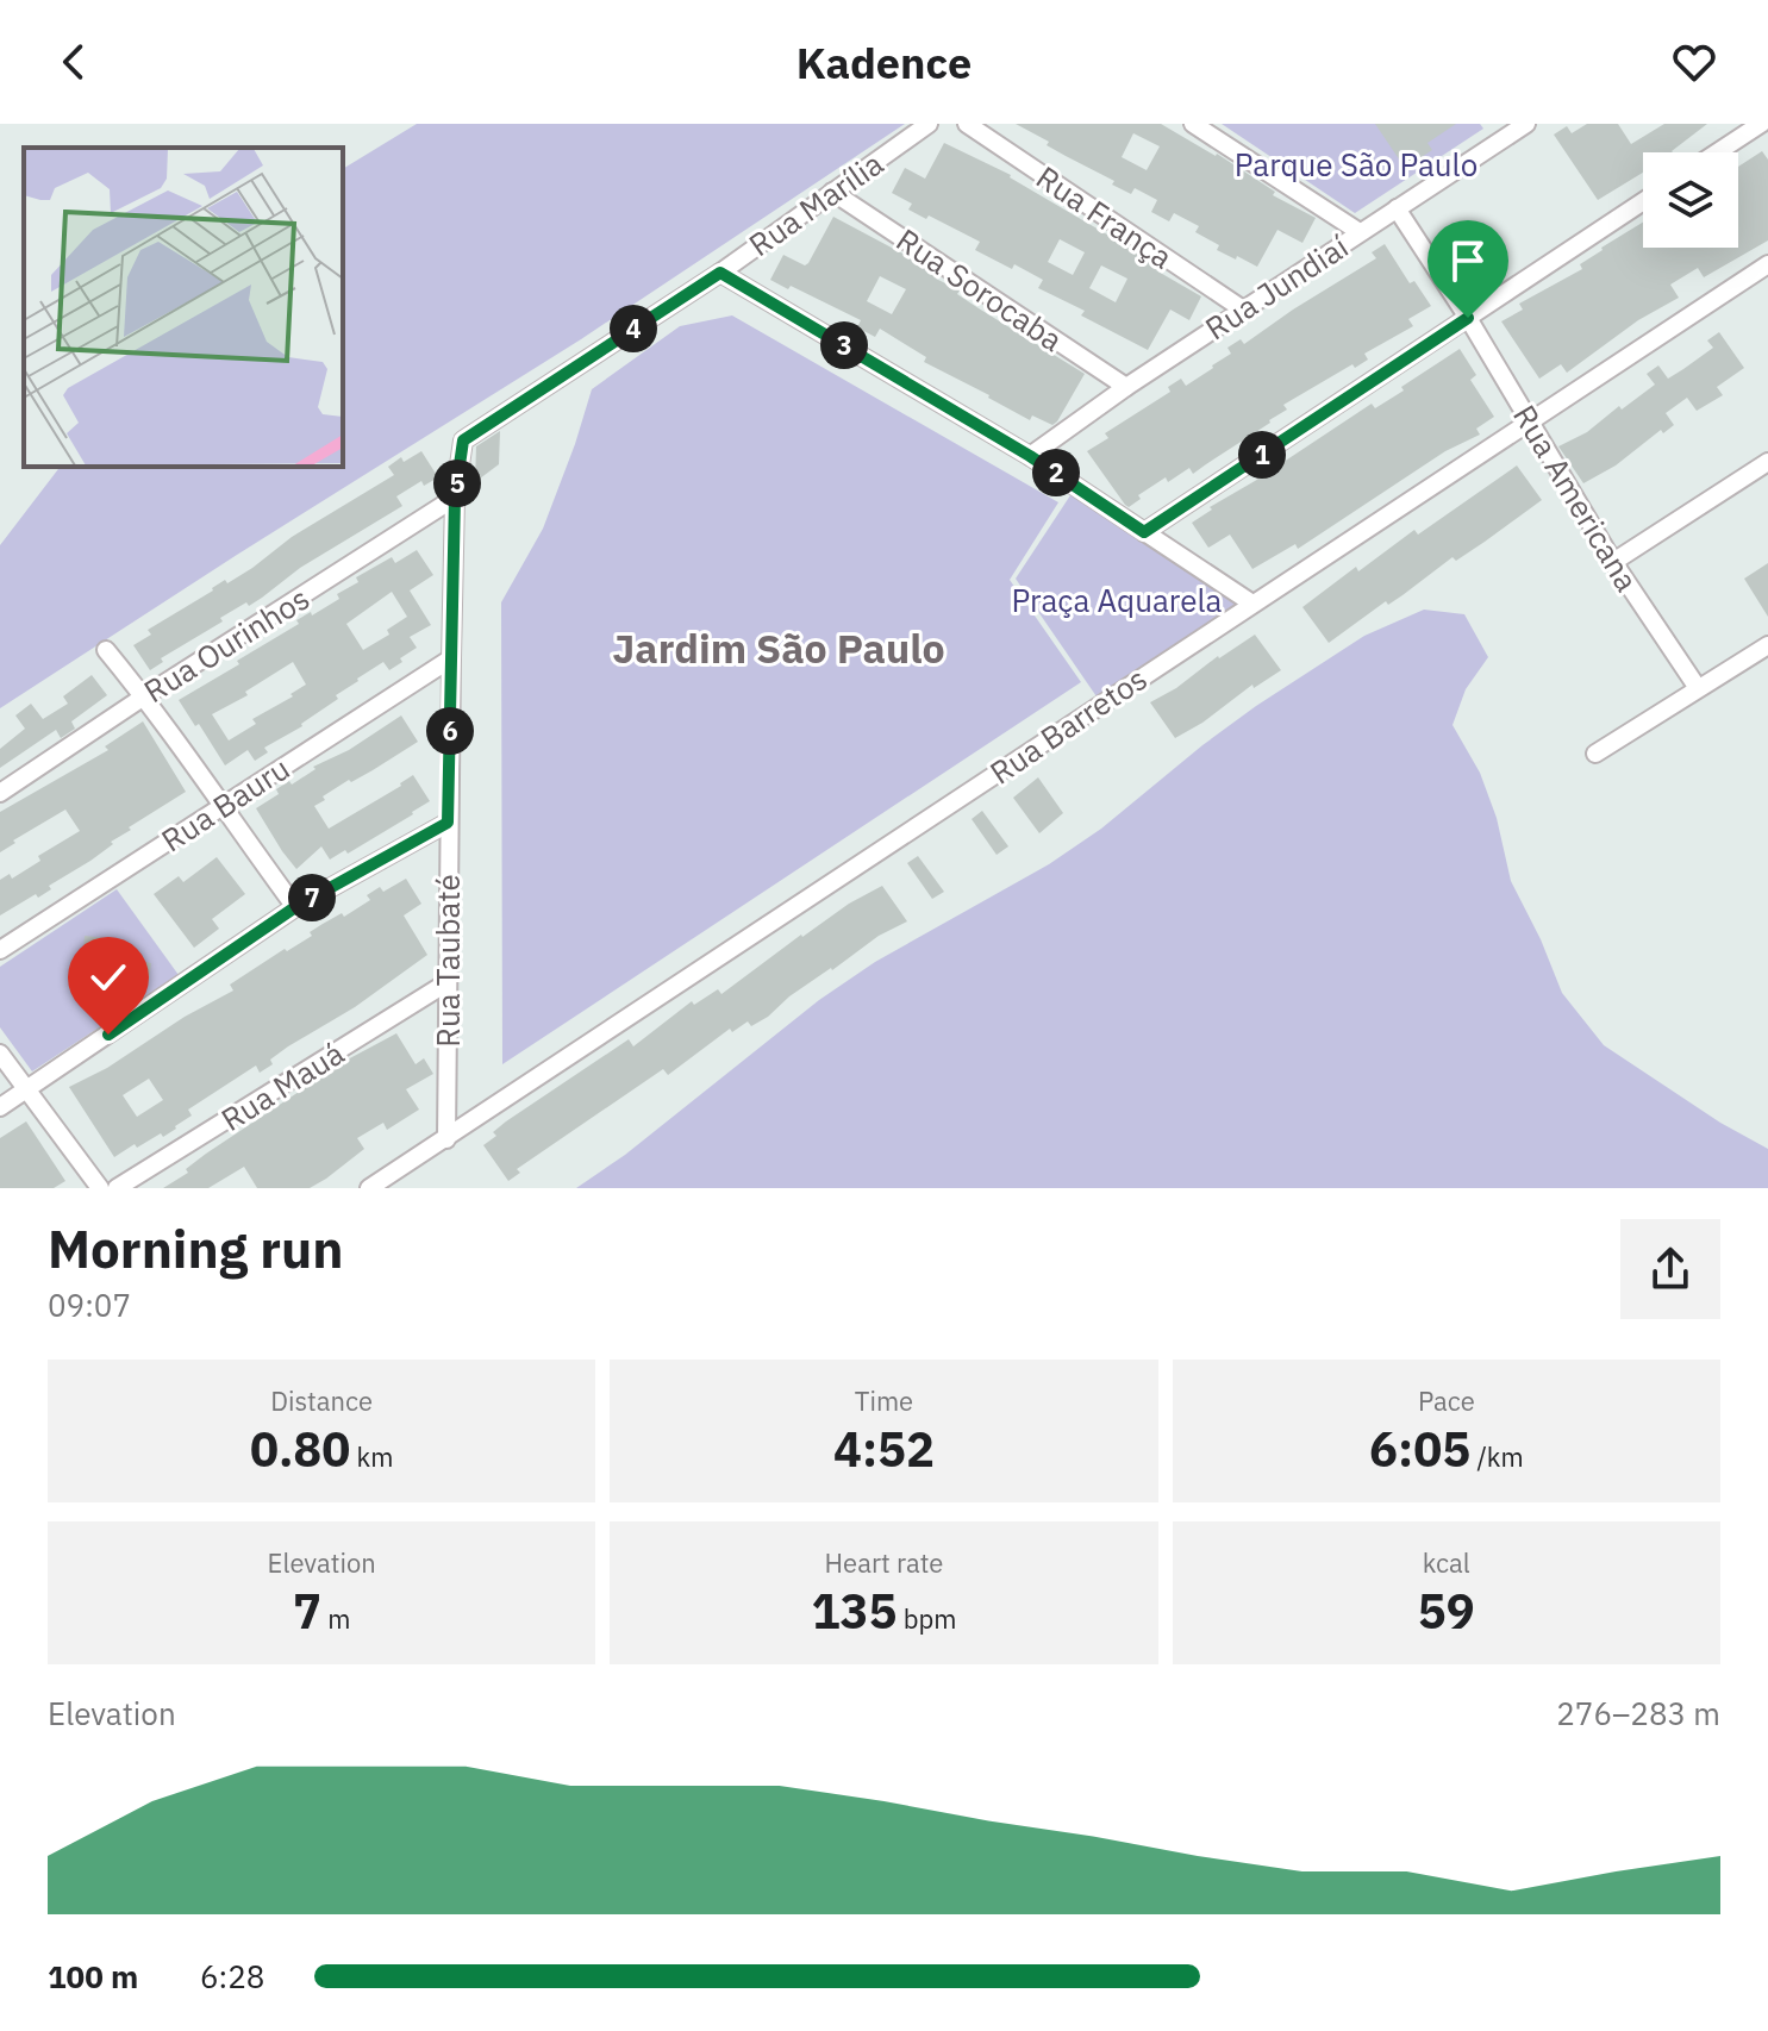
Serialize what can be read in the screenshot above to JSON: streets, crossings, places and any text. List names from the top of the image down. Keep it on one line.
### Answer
{"streets":{"street":["Rua Marília","Rua França","Rua Jundiaí","Rua Sorocaba","Rua Americana","Rua Ourinhos","Rua Barretos","Rua Bauru","Rua Taubaté","Rua Mauá"]},"crossings":[["Rua Marília","Rua Sorocaba"],["Rua Marília","Rua Taubaté"],["Rua França","Rua Jundiaí"],["Rua Jundiaí","Rua Sorocaba"],["Rua Jundiaí","Rua Americana"],["Rua Americana","Rua Barretos"],["Rua Ourinhos","Rua Taubaté"],["Rua Barretos","Rua Taubaté"],["Rua Bauru","Rua Taubaté"],["Rua Taubaté","Rua Mauá"]],"districts":["Jardim São Paulo"],"parks":["Parque São Paulo","Praça Aquarela"],"page":{"header":"Kadence","pins":["4","3","1","2","5","6","7"],"heading":["Morning run","09:07"],"stats":[["Distance","0.80 km"],["Time","4:52"],["Pace","6:05 /km"],["Elevation","7 m"],["Heart rate","135 bpm"],["kcal","59"]],"chart":["Elevation","276–283 m"],"list":[{"name":"100 m","note":"6:28"}]}}
